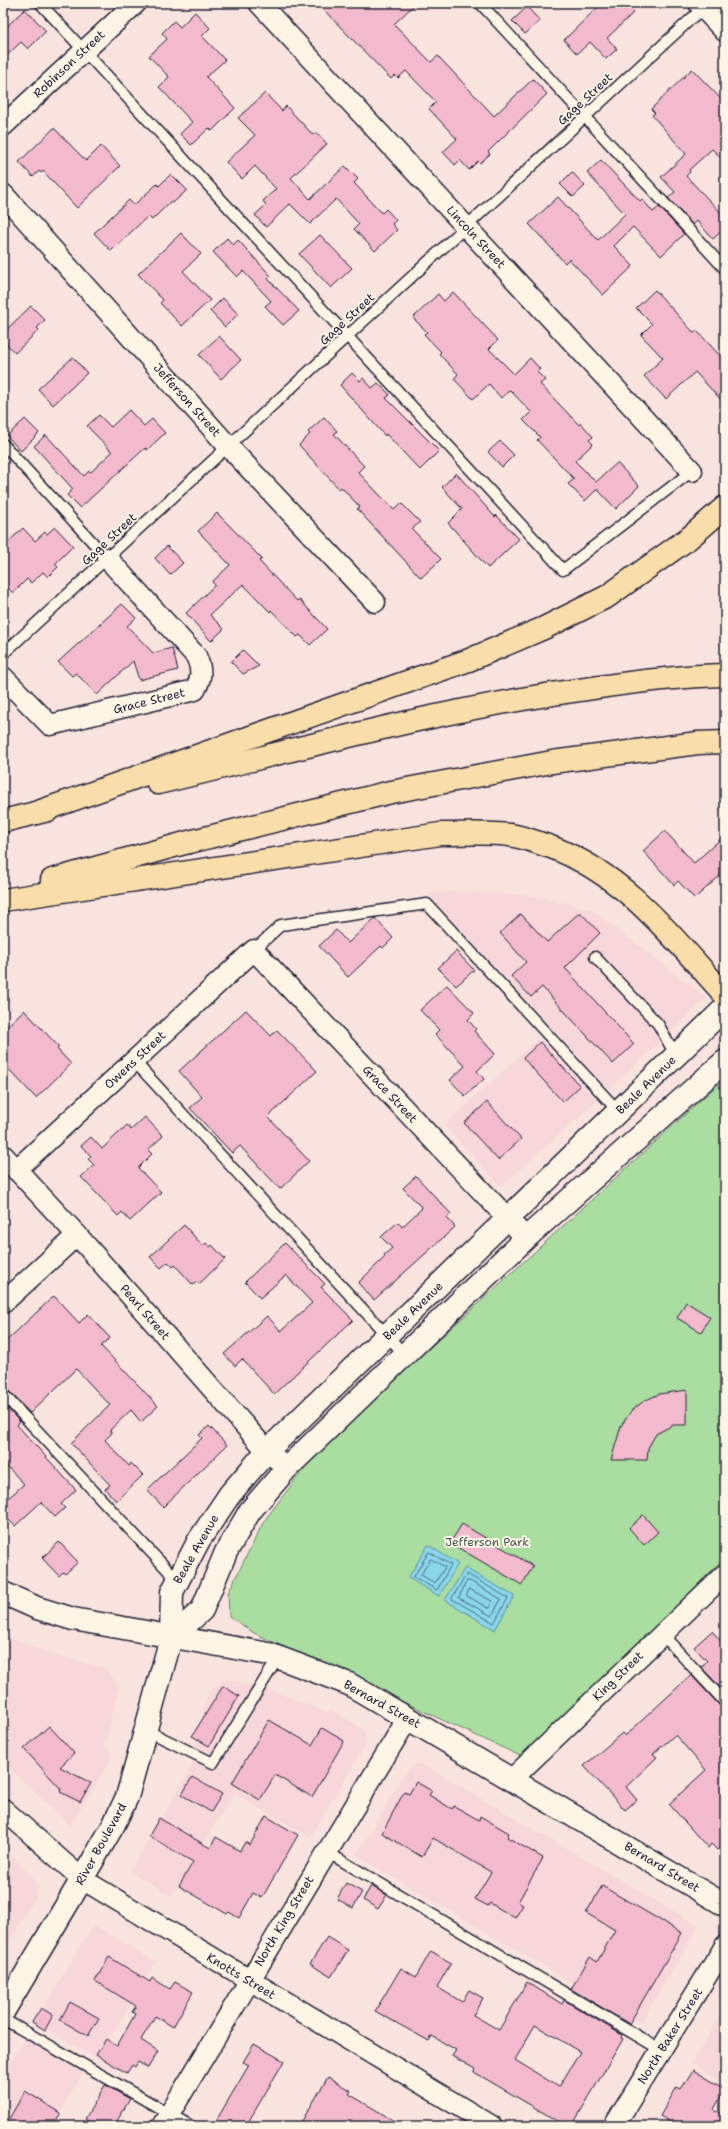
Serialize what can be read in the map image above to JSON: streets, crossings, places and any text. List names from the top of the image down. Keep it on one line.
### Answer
{"streets":{"main road":["Beale Avenue","Bernard Street","River Boulevard"],"street":["Robinson Street","Lincoln Street","Jefferson Street","Grace Street","Owens Street","Pearl Street","King Street","North King Street","Knotts Street","North Baker Street"],"lane":["Gage Street"]},"crossings":[["Gage Street","Lincoln Street"],["Gage Street","Jefferson Street"],["Gage Street","Grace Street"],["Grace Street","Owens Street"],["Grace Street","Beale Avenue"],["Owens Street","Pearl Street"],["Beale Avenue","Pearl Street"],["Beale Avenue","Bernard Street"],["Beale Avenue","River Boulevard"],["King Street","Bernard Street"],["Bernard Street","River Boulevard"],["Bernard Street","North King Street"],["River Boulevard","Knotts Street"],["North King Street","Knotts Street"]],"parks":["Jefferson Park"]}
